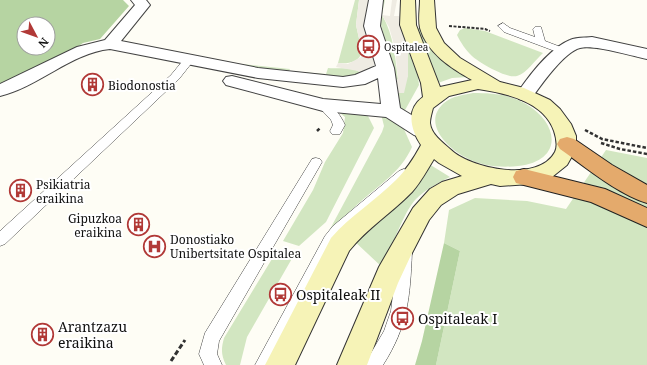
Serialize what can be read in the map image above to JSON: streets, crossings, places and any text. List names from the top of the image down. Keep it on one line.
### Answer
{"places":{"bus stop":["Ospitalea","Ospitaleak II","Ospitaleak I"],"building":["Biodonostia","Psikiatria eraikina","Gipuzkoa eraikina","Arantzazu eraikina"],"hospital":["Donostiako Unibertsitate Ospitalea"]},"north":"bottom right"}
